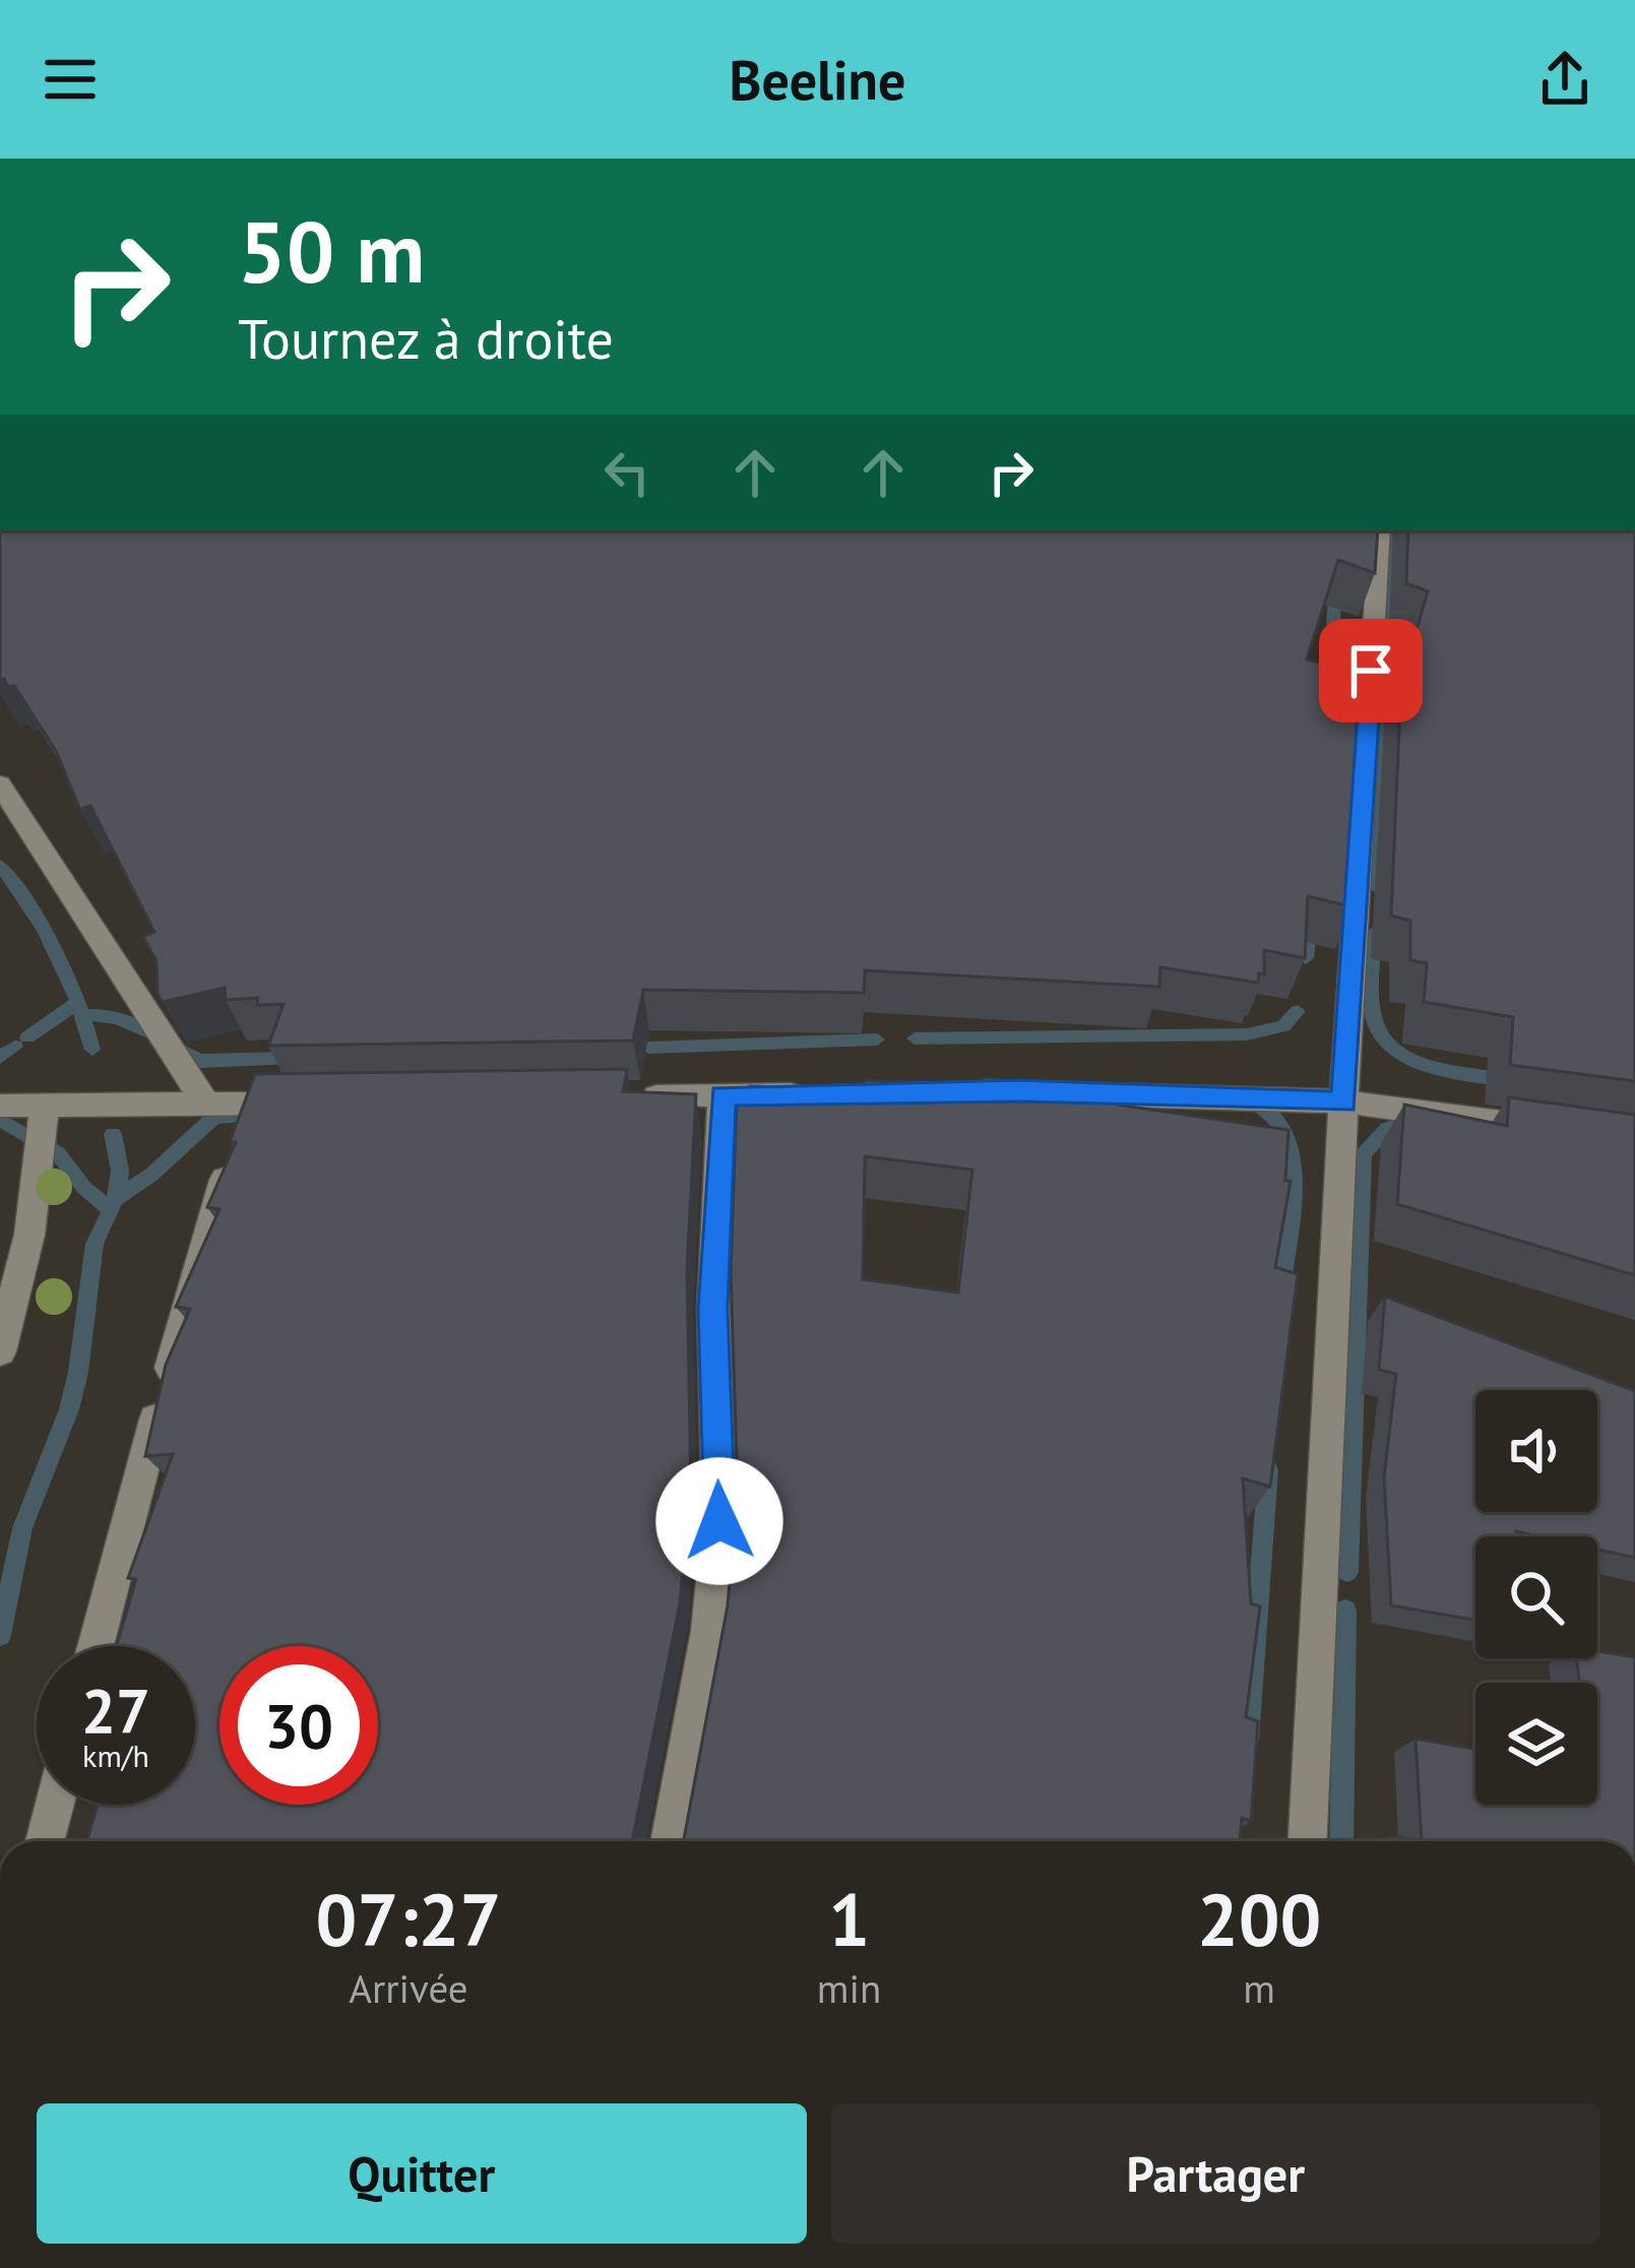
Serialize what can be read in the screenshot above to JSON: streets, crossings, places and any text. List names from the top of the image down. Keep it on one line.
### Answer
{"page":{"header":"Beeline","turn":["50 m","Tournez à droite"],"speed":"27 km/h","limit":"30","eta":["07:27","Arrivée","1","min","200","m"],"buttons":["Quitter","Partager"]}}
